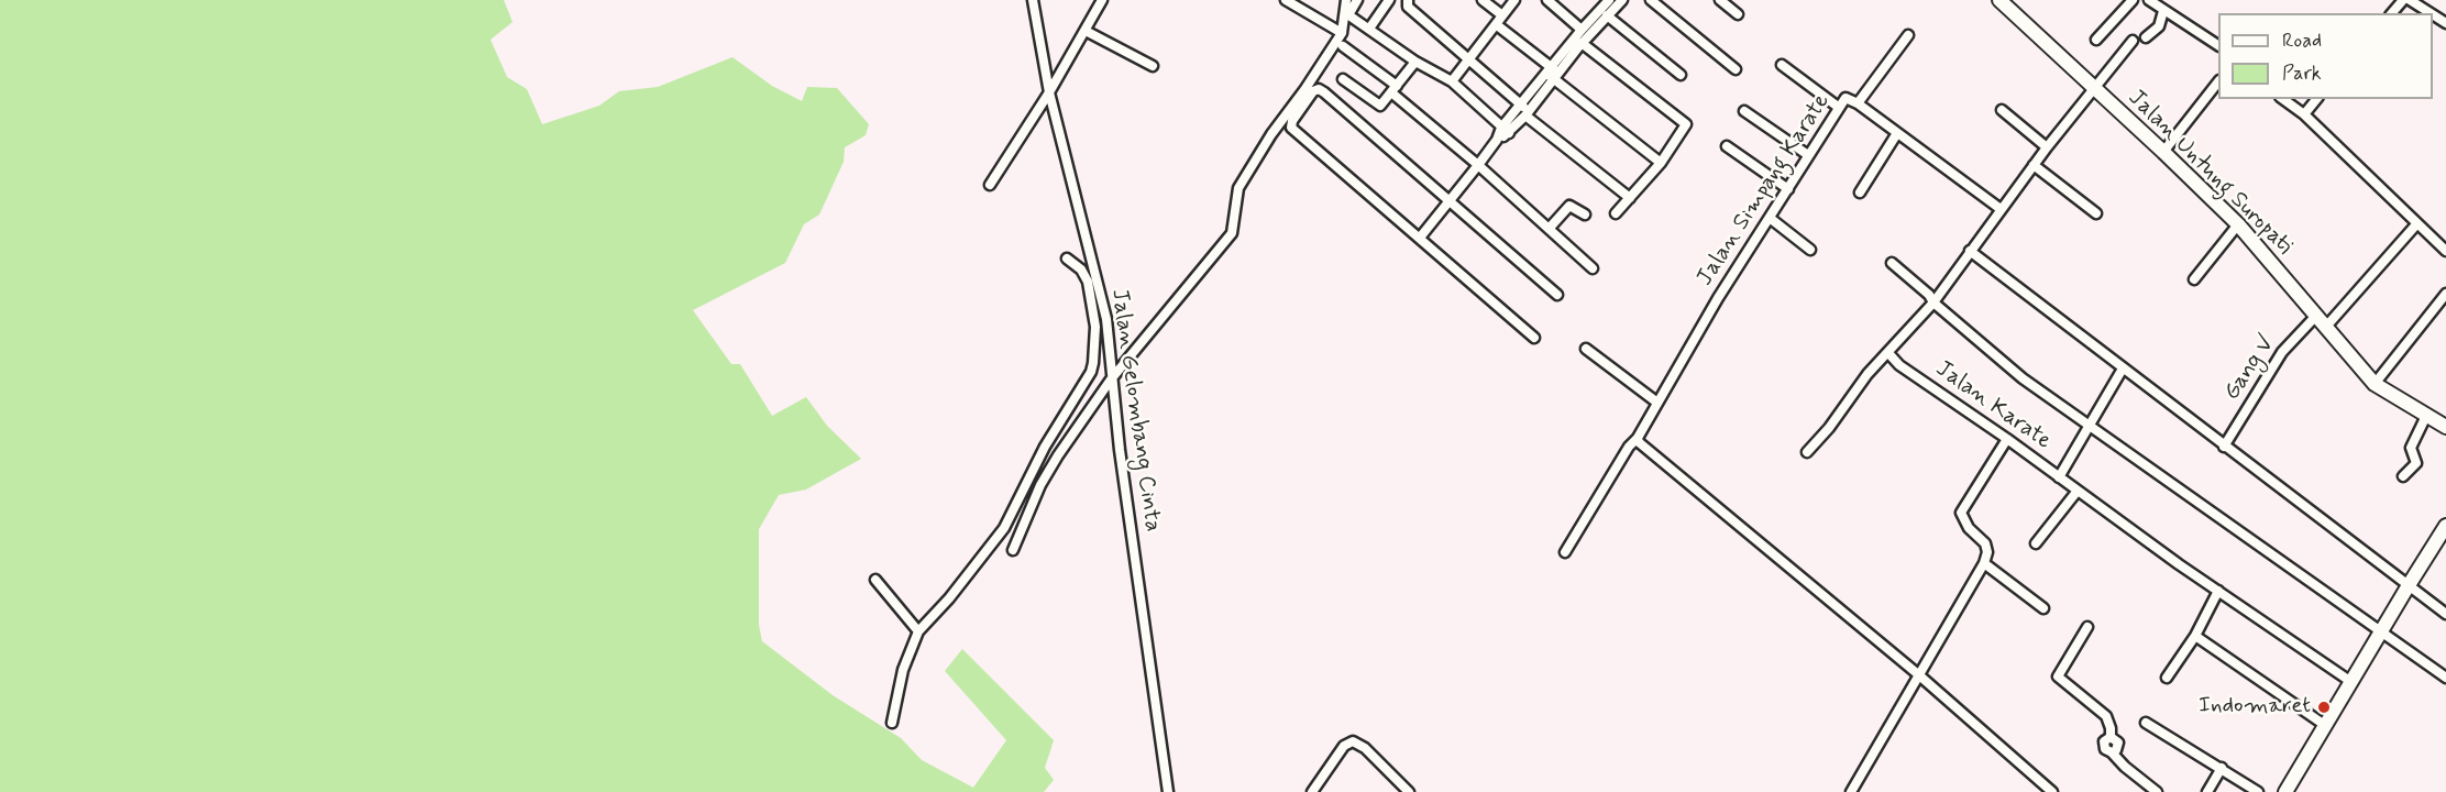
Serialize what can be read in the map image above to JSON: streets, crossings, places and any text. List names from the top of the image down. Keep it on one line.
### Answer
{"streets":{"main road":["Jalan Untung Suropati"],"street":["Jalan Simpang Karate","Gang V","Jalan Karate","Jalan Gelombang Cinta"]},"crossings":[["Jalan Untung Suropati","Gang V"]],"places":["Indomaret"],"legend":["Road","Park"]}
